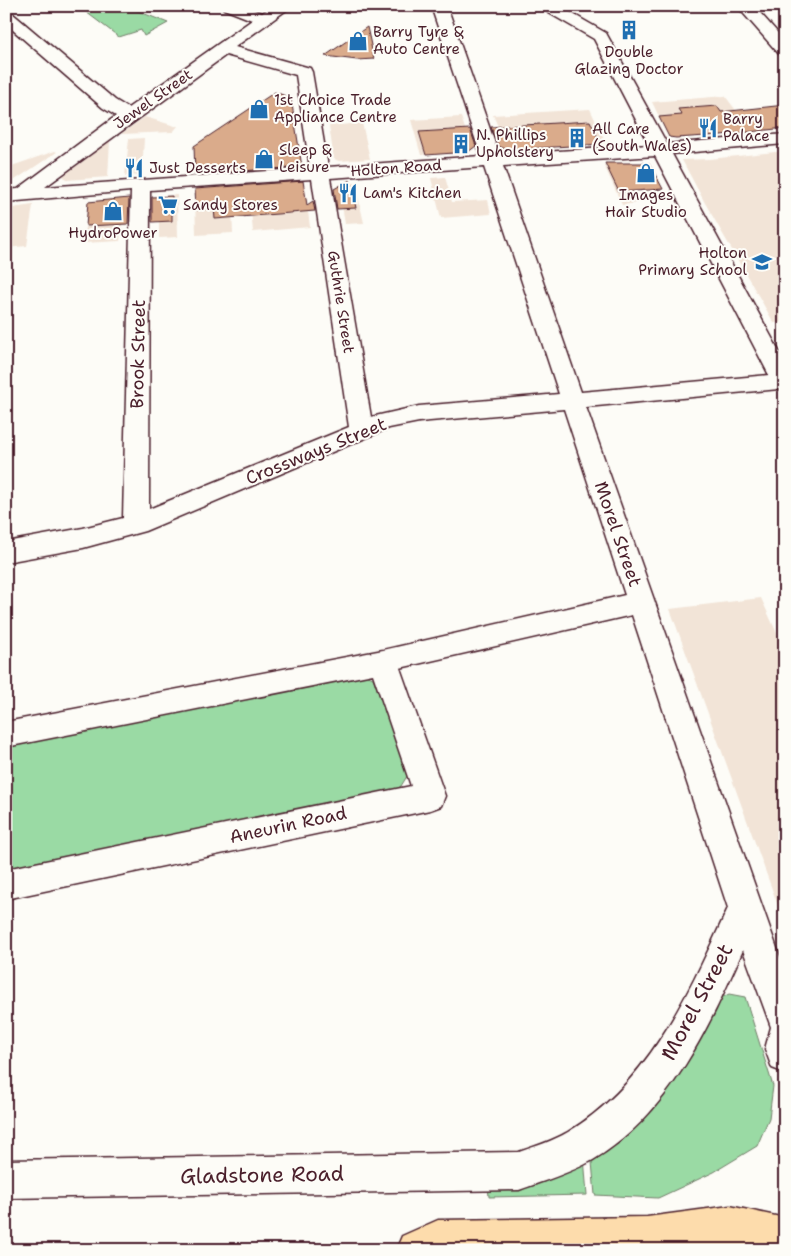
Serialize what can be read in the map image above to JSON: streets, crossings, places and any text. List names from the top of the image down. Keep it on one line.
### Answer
{"streets":{"street":["Jewel Street","Holton Road","Guthrie Street","Brook Street","Crossways Street","Morel Street","Aneurin Road","Gladstone Road"]},"crossings":[["Jewel Street","Holton Road"],["Jewel Street","Guthrie Street"],["Holton Road","Guthrie Street"],["Holton Road","Brook Street"],["Holton Road","Morel Street"],["Guthrie Street","Crossways Street"],["Brook Street","Crossways Street"],["Crossways Street","Morel Street"],["Morel Street","Gladstone Road"]],"places":{"building":["Double Glazing Doctor","All Care (South Wales)","N. Phillips Upholstery"],"shop":["Barry Tyre & Auto Centre","1st Choice Trade Appliance Centre","Sleep & Leisure","Images Hair Studio","HydroPower"],"restaurant":["Barry Palace","Just Desserts","Lam's Kitchen"],"supermarket":["Sandy Stores"],"school or university":["Holton Primary School"]}}
